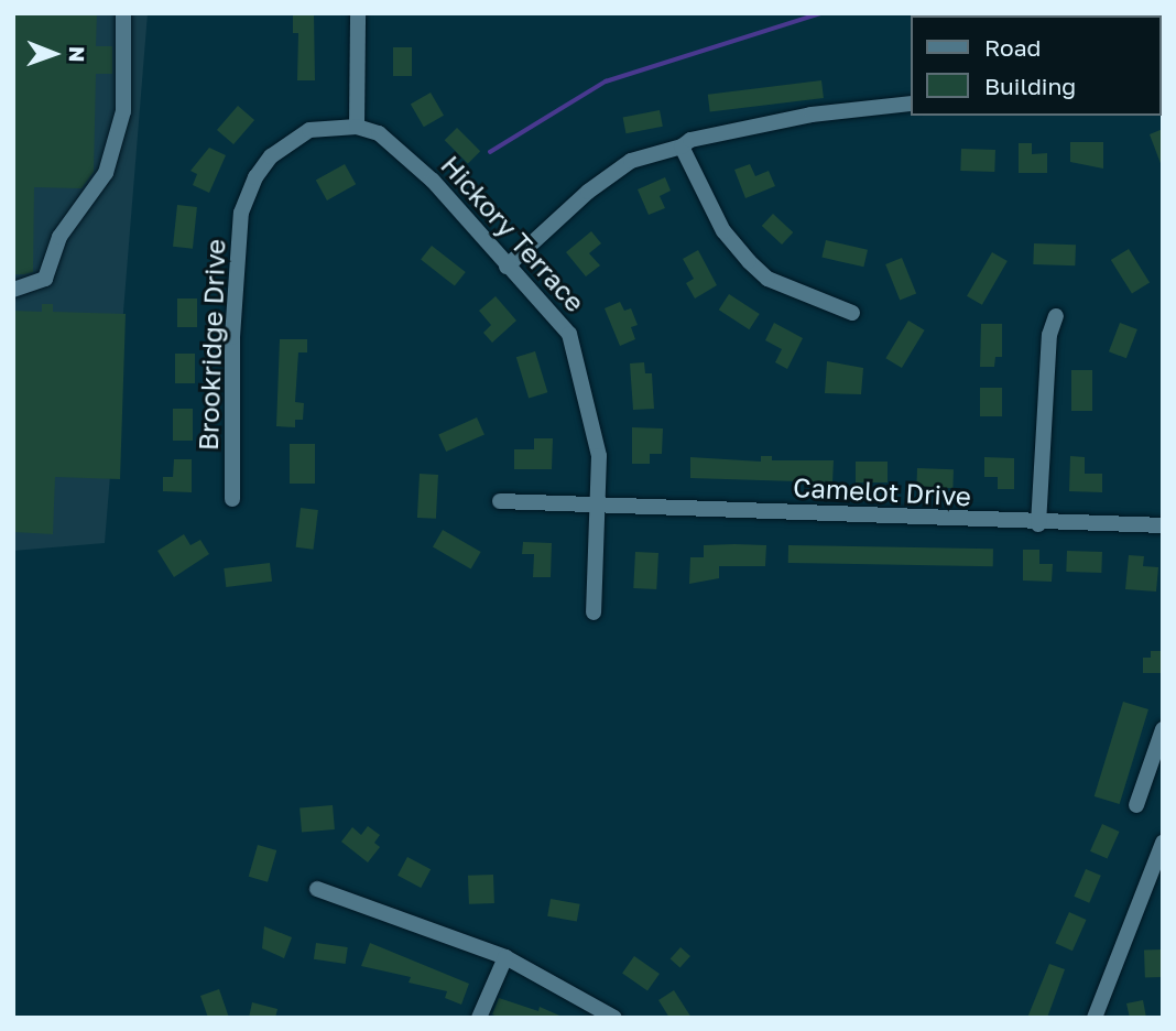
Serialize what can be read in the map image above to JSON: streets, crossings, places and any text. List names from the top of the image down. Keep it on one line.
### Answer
{"streets":{"street":["Hickory Terrace","Brookridge Drive","Camelot Drive"]},"crossings":[["Hickory Terrace","Brookridge Drive"],["Hickory Terrace","Camelot Drive"]],"legend":["Road","Building"],"north":"right"}
